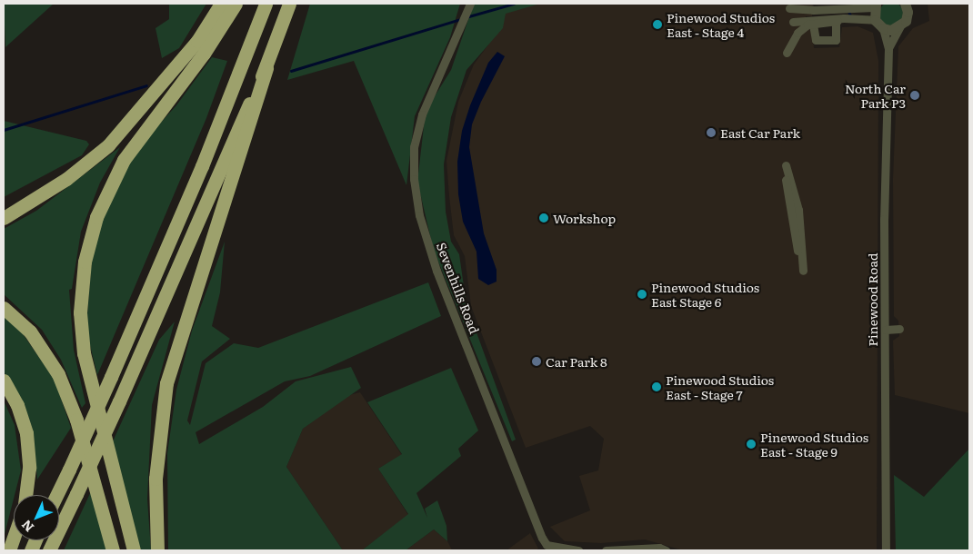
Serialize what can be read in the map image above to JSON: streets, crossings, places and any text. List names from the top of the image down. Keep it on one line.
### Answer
{"streets":{"street":["Sevenhills Road","Pinewood Road"]},"places":["Pinewood Studios East - Stage 4","North Car Park P3","East Car Park","Workshop","Pinewood Studios East Stage 6","Car Park 8","Pinewood Studios East - Stage 7","Pinewood Studios East - Stage 9"],"north":"bottom left"}
